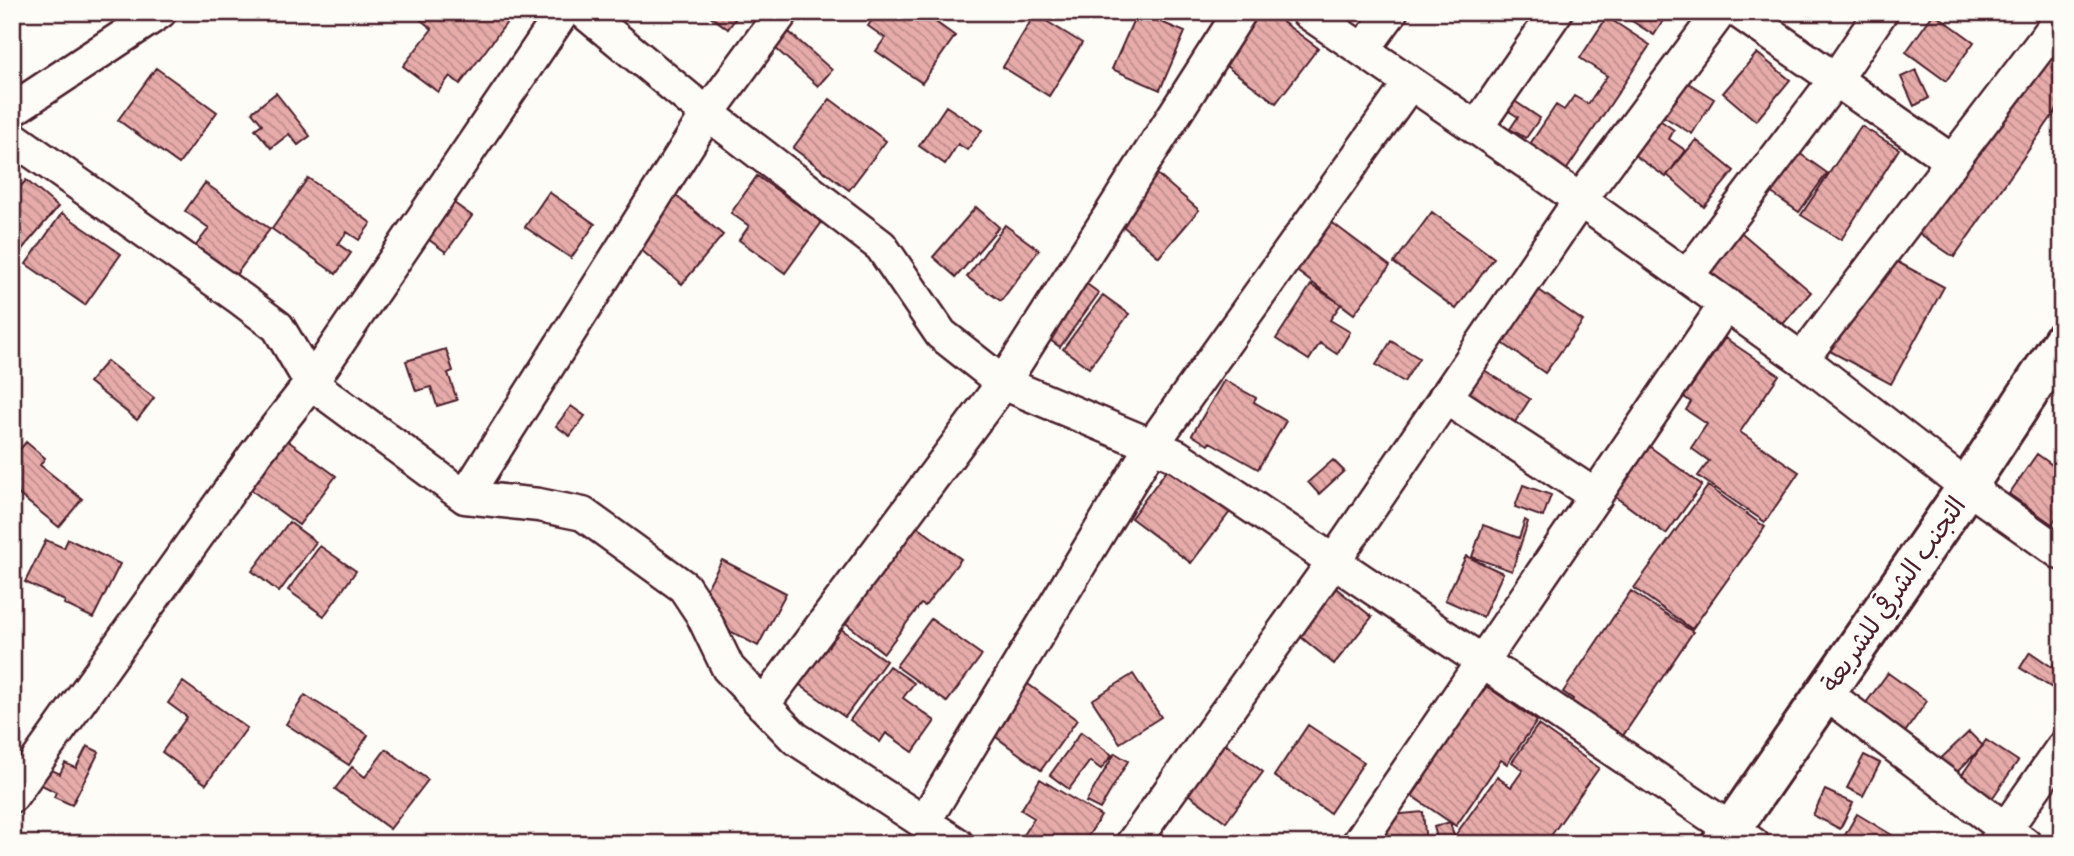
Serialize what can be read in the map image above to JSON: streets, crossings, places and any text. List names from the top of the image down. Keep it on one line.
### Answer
{"streets":{"main road":["التجنب الشرقي للشريعة"]}}
